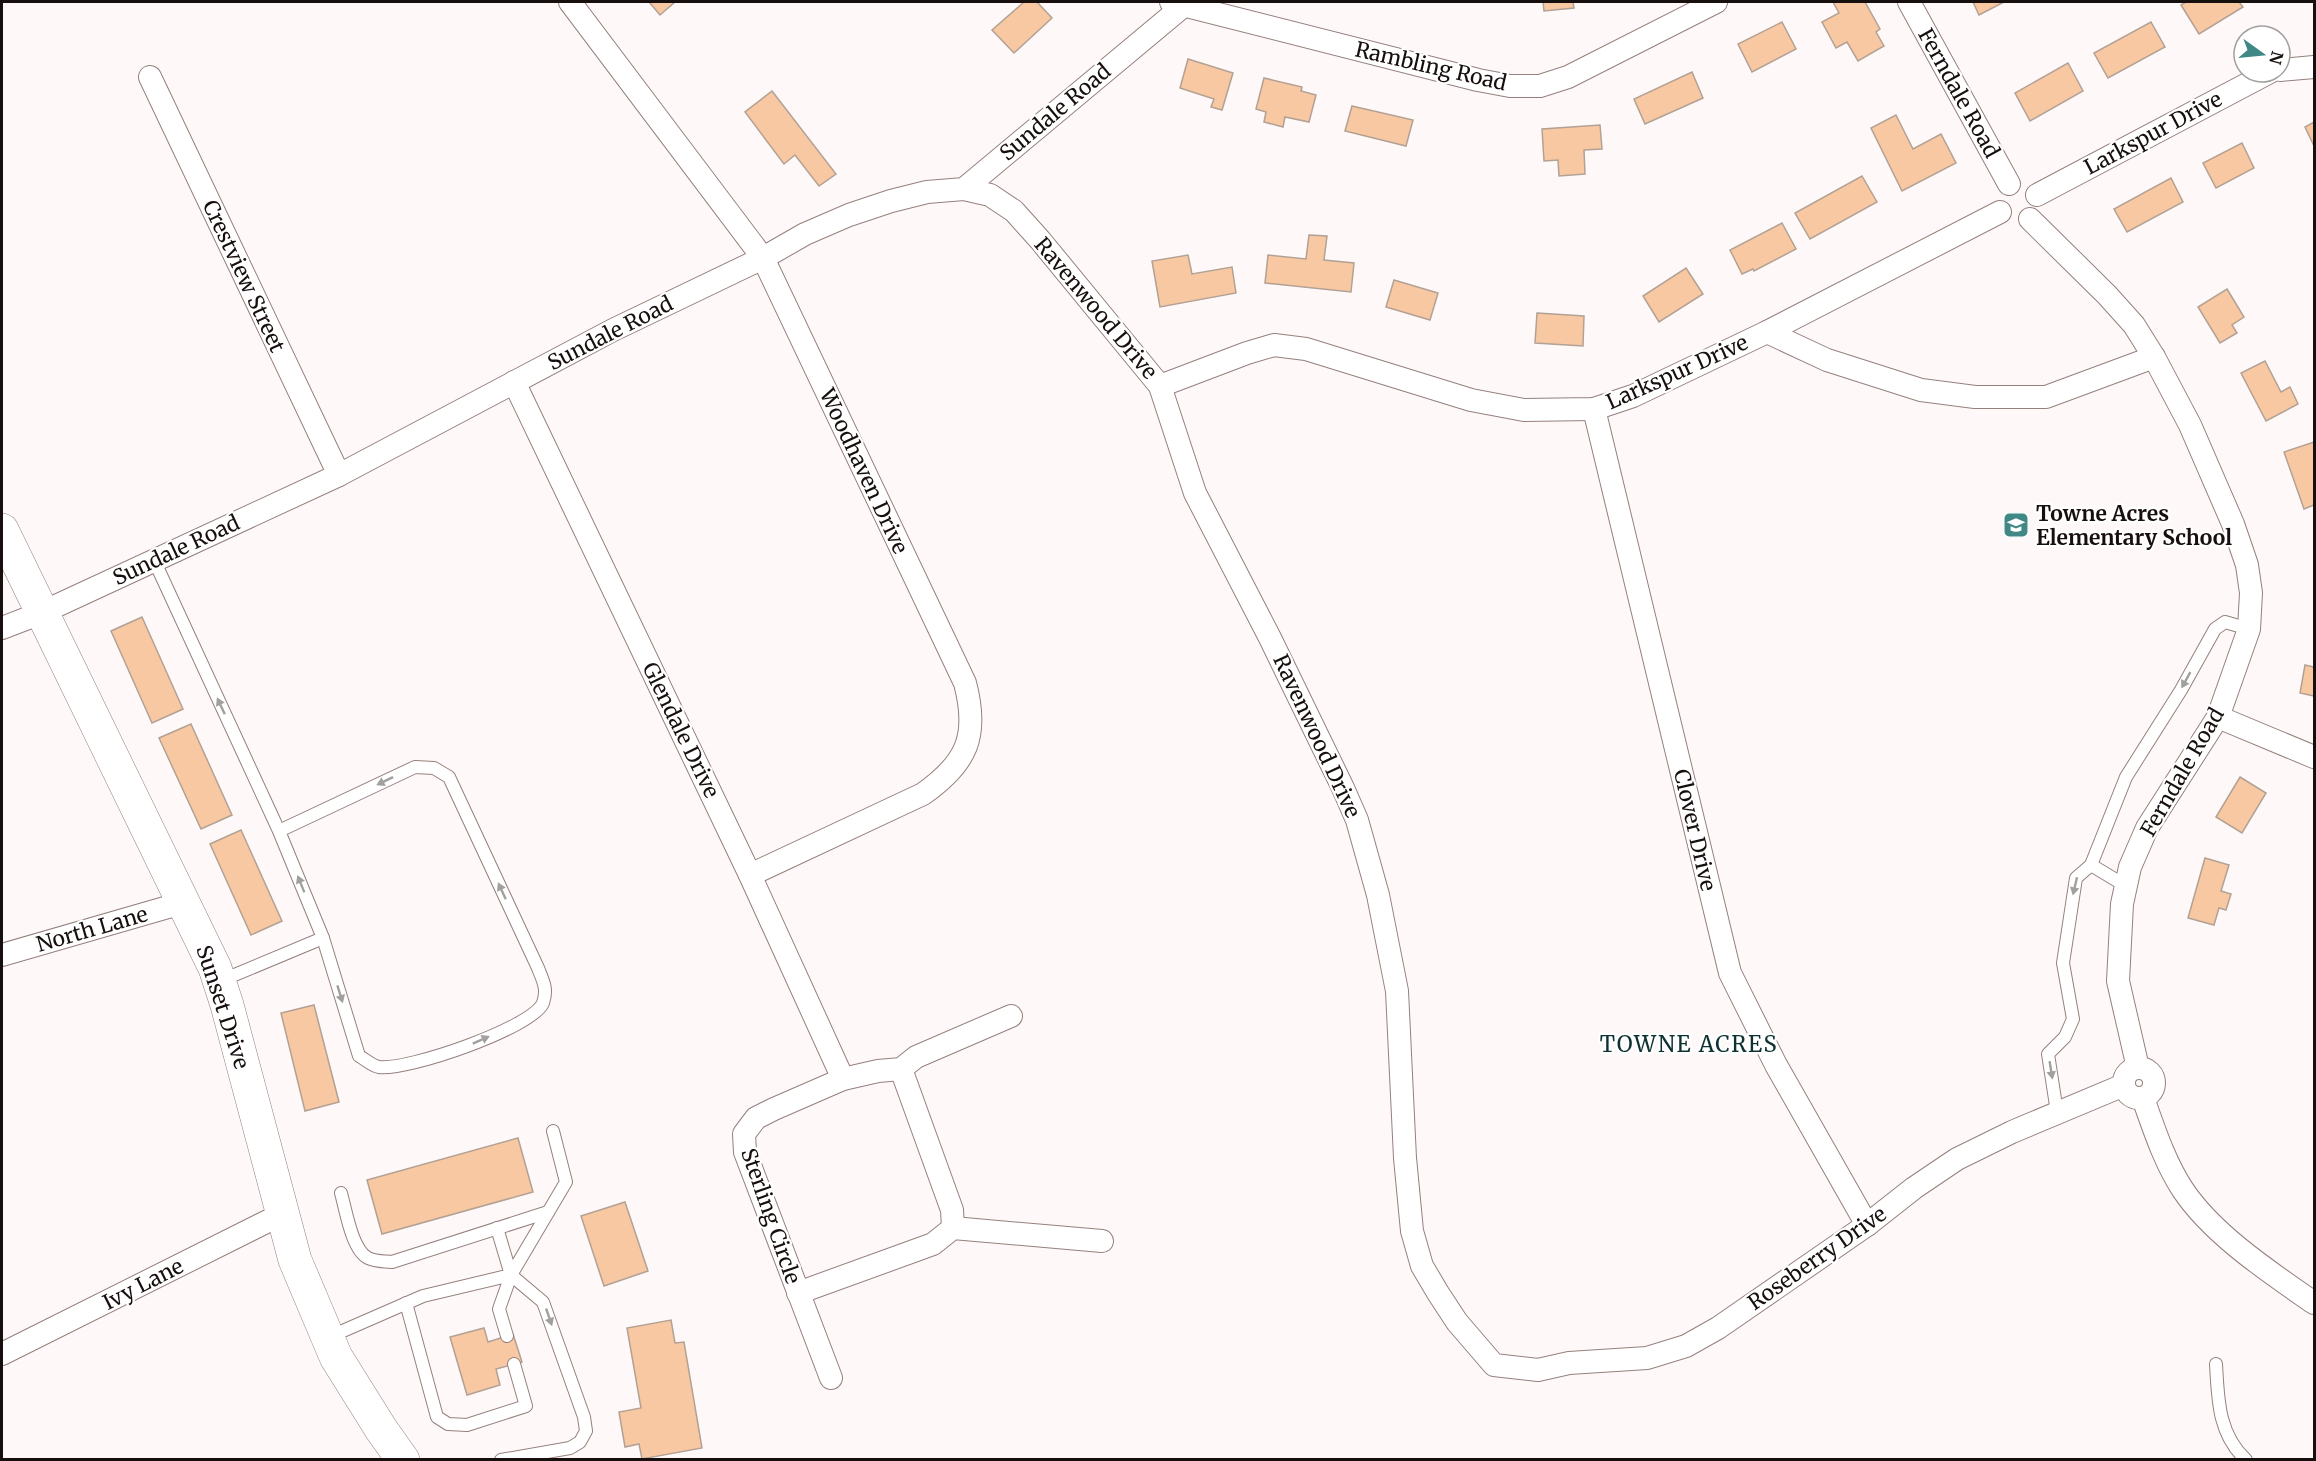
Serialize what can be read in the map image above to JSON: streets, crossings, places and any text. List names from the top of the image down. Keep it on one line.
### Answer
{"streets":{"main road":["Sunset Drive"],"street":["Rambling Road","Ferndale Road","Sundale Road","Larkspur Drive","Crestview Street","Ravenwood Drive","Woodhaven Drive","Glendale Drive","Clover Drive","North Lane","Sterling Circle","Roseberry Drive","Ivy Lane"]},"crossings":[["Rambling Road","Sundale Road"],["Ferndale Road","Larkspur Drive"],["Ferndale Road","Roseberry Drive"],["Sundale Road","Crestview Street"],["Sundale Road","Ravenwood Drive"],["Sundale Road","Woodhaven Drive"],["Sundale Road","Glendale Drive"],["Sundale Road","Sunset Drive"],["Larkspur Drive","Ravenwood Drive"],["Larkspur Drive","Clover Drive"],["Ravenwood Drive","Roseberry Drive"],["Woodhaven Drive","Glendale Drive"],["Glendale Drive","Sterling Circle"],["Clover Drive","Roseberry Drive"],["North Lane","Sunset Drive"],["Sunset Drive","Ivy Lane"]],"districts":["TOWNE ACRES"],"places":{"school or university":["Towne Acres Elementary School"]},"north":"right"}
